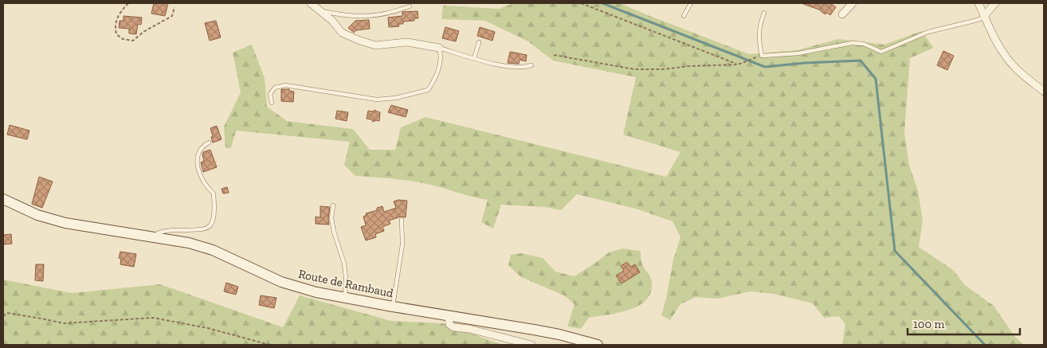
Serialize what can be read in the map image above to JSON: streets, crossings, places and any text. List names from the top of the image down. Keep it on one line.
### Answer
{"streets":{"street":["Route de Rambaud"]},"scale_bar":"100 m"}
